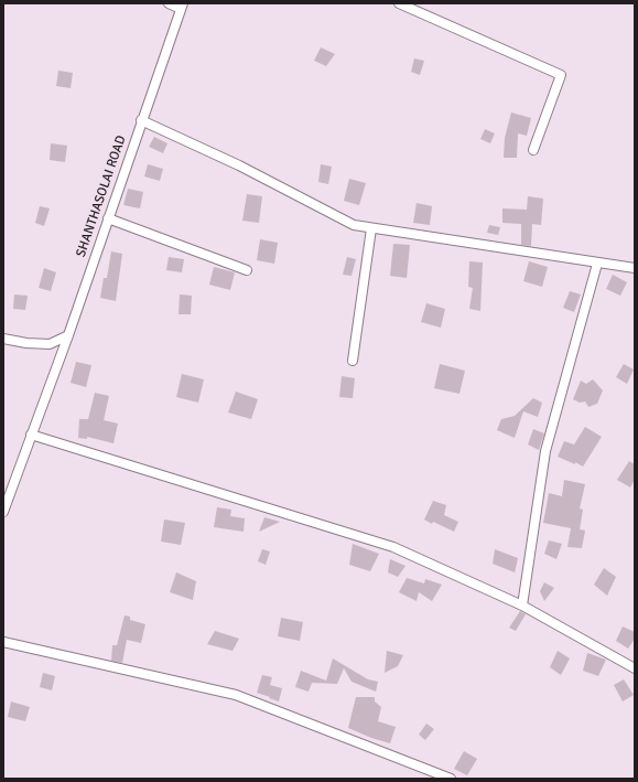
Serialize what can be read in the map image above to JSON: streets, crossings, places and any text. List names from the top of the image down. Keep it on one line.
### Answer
{"streets":{"street":["SHANTHASOLAI ROAD"]}}
